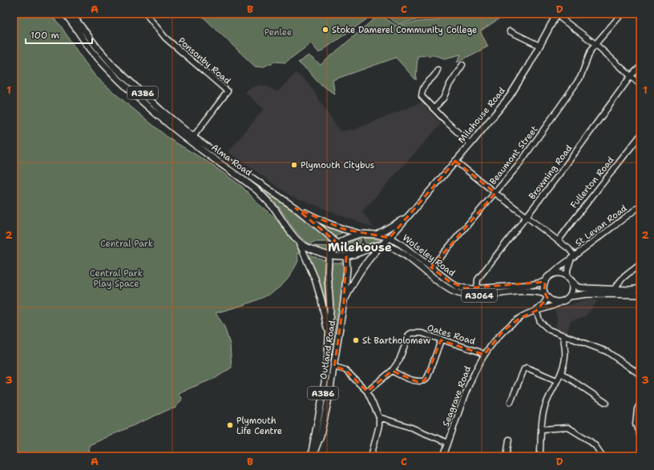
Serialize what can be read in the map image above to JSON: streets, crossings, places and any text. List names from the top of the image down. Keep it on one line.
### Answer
{"streets":{"main road":["A386","Milehouse Road","Alma Road","Wolseley Road","A3064","Outland Road"],"street":["Ponsonby Road","Beaumont Street","Browning Road","Fullerton Road","St Levan Road","Oates Road","Seagrave Road"]},"crossings":[["Ponsonby Road","Alma Road"],["Milehouse Road","Wolseley Road"],["Milehouse Road","Outland Road"],["Beaumont Street","Wolseley Road"],["Alma Road","Wolseley Road"],["Alma Road","Outland Road"],["Browning Road","Wolseley Road"],["St Levan Road","Wolseley Road"],["St Levan Road","Seagrave Road"],["Wolseley Road","Outland Road"],["Wolseley Road","Seagrave Road"],["Oates Road","Seagrave Road"]],"districts":["Milehouse"],"parks":["Penlee","Central Park","Central Park Play Space"],"places":["Stoke Damerel Community College","Plymouth Citybus","St Bartholomew","Plymouth Life Centre"],"scale_bar":"100 m","grid":{"columns":["A","B","C","D"],"rows":["1","2","3"]}}
